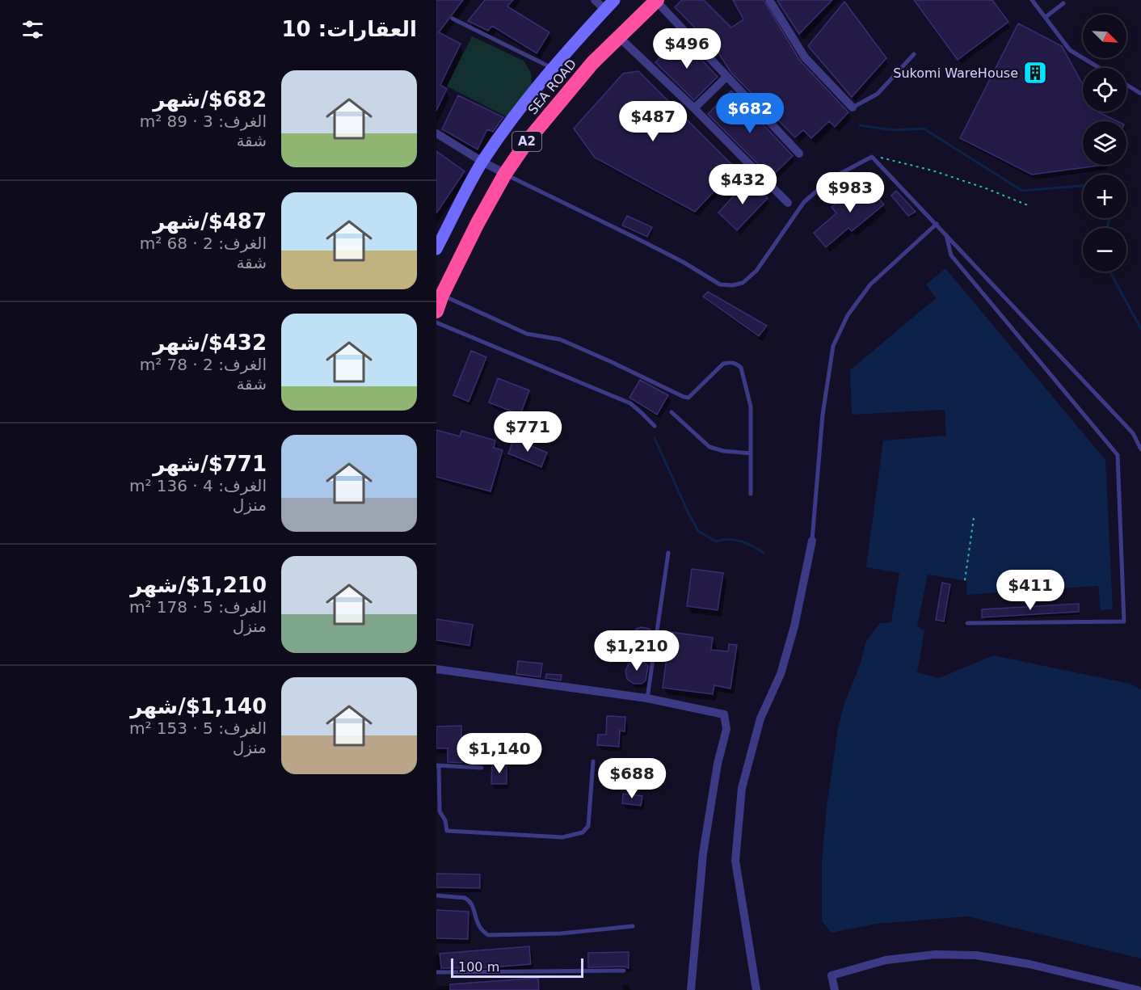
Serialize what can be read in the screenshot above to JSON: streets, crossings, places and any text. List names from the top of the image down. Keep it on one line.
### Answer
{"streets":{"highway":["SEA ROAD","A2"]},"places":{"building":["Sukomi WareHouse"]},"scale_bar":"100 m","north":"bottom right","page":{"heading":"العقارات: 10","map_buttons":["+","−"],"price":["$496","$682","$487","$432","$983","$771","$411","$1,210","$1,140","$688"],"list":[{"name":"$682/شهر","note":"الغرف: 3 · 89 m² · شقة"},{"name":"$487/شهر","note":"الغرف: 2 · 68 m² · شقة"},{"name":"$432/شهر","note":"الغرف: 2 · 78 m² · شقة"},{"name":"$771/شهر","note":"الغرف: 4 · 136 m² · منزل"},{"name":"$1,210/شهر","note":"الغرف: 5 · 178 m² · منزل"},{"name":"$1,140/شهر","note":"الغرف: 5 · 153 m² · منزل"}],"scale":"100 m"}}
